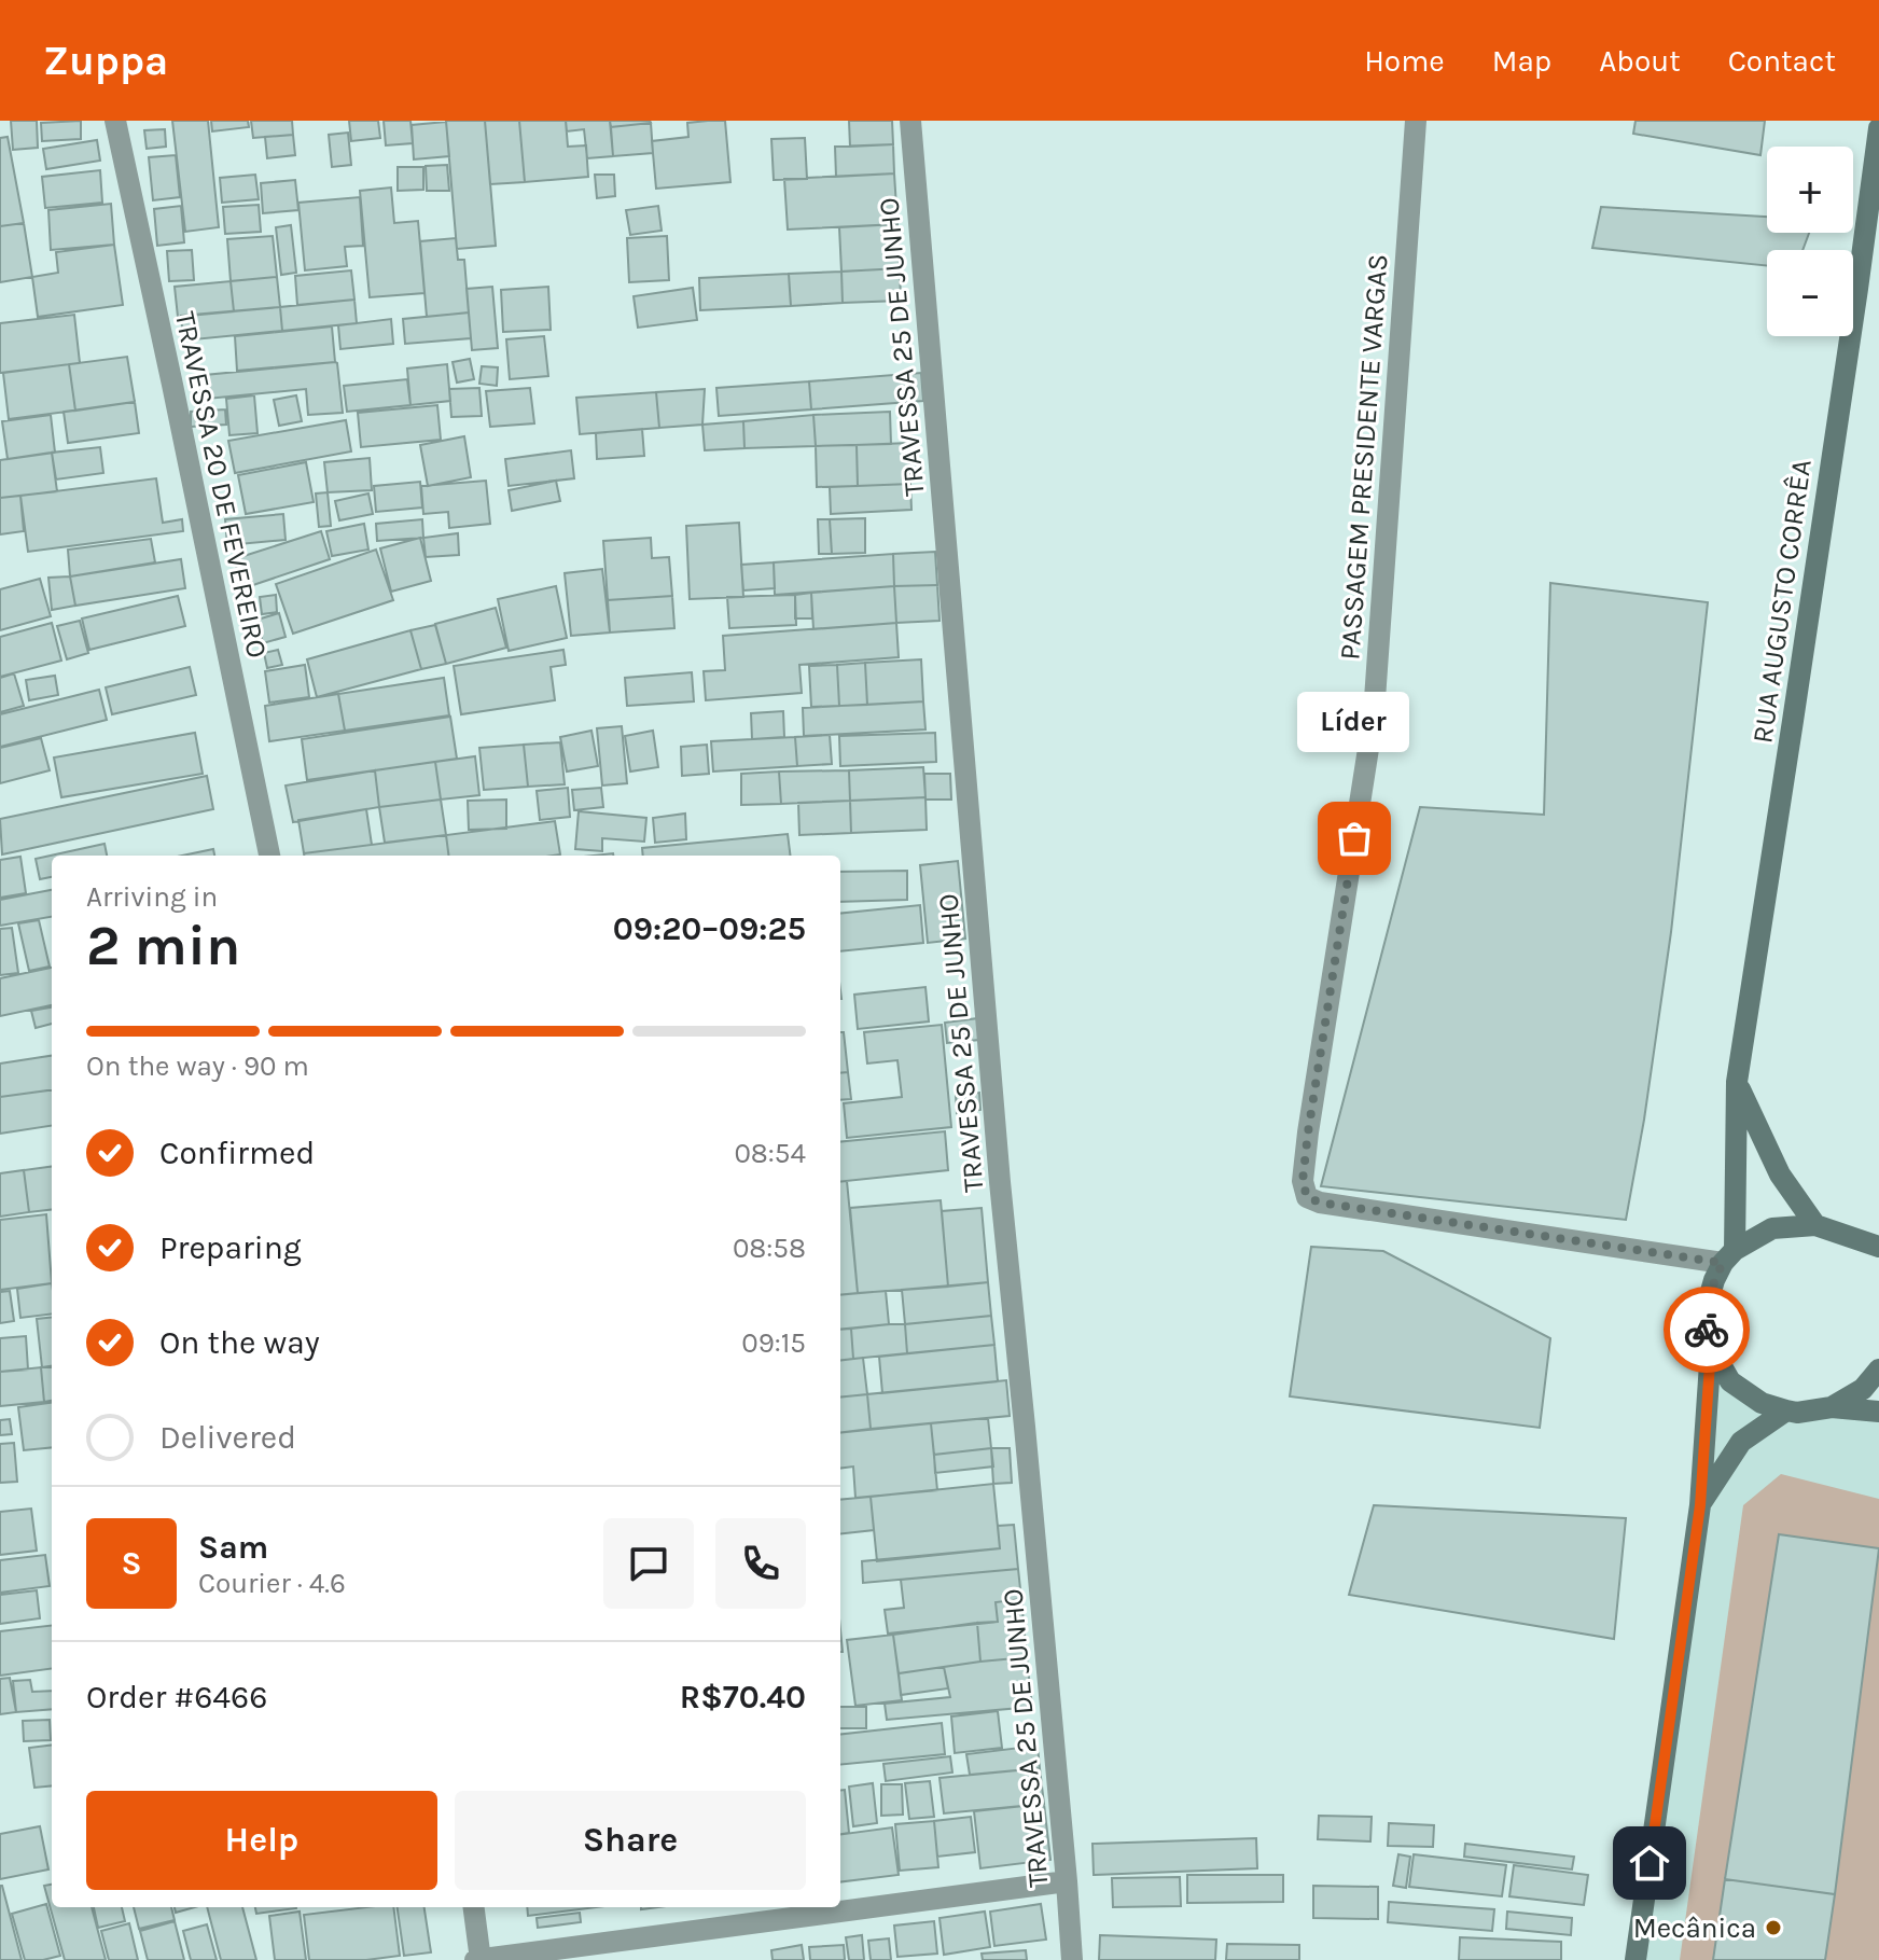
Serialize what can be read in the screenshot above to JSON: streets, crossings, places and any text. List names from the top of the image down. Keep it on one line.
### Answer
{"streets":{"main road":["RUA AUGUSTO CORRÊA"],"street":["TRAVESSA 25 DE JUNHO","PASSAGEM PRESIDENTE VARGAS","TRAVESSA 20 DE FEVEREIRO"]},"crossings":[["PASSAGEM PRESIDENTE VARGAS","RUA AUGUSTO CORRÊA"]],"places":["Líder","Mecânica"],"page":{"header":"Zuppa","nav":["Home","Map","About","Contact"],"map_buttons":["+","−"],"bubble":"Líder","heading":["2 min","Arriving in","09:20–09:25"],"panel":["Sam","Courier · 4.6","Order #6466","R$70.40"],"bar":"On the way · 90 m","list":[["Confirmed","08:54"],["Preparing","08:58"],["On the way","09:15"],"Delivered"],"round":"S","buttons":["Help","Share"]}}
